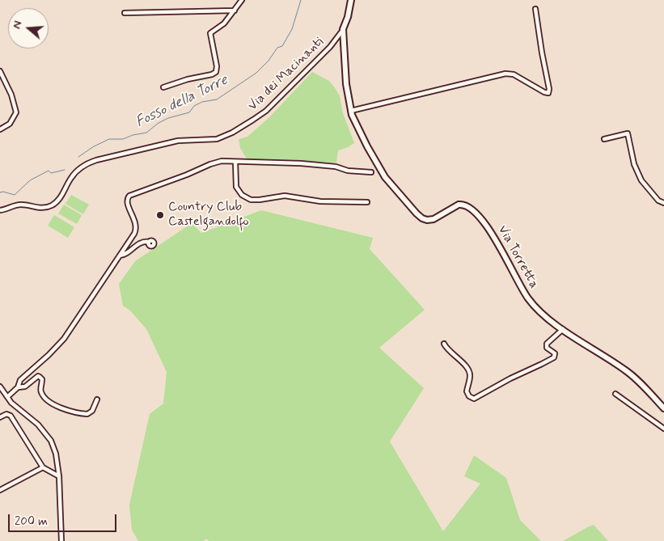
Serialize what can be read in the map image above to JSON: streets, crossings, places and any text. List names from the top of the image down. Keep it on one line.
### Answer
{"streets":{"street":["Via dei Macinanti","Via Torretta"]},"crossings":[["Via dei Macinanti","Via Torretta"]],"water":["Fosso della Torre"],"places":["Country Club Castelgandolfo"],"scale_bar":"200 m","north":"left"}
